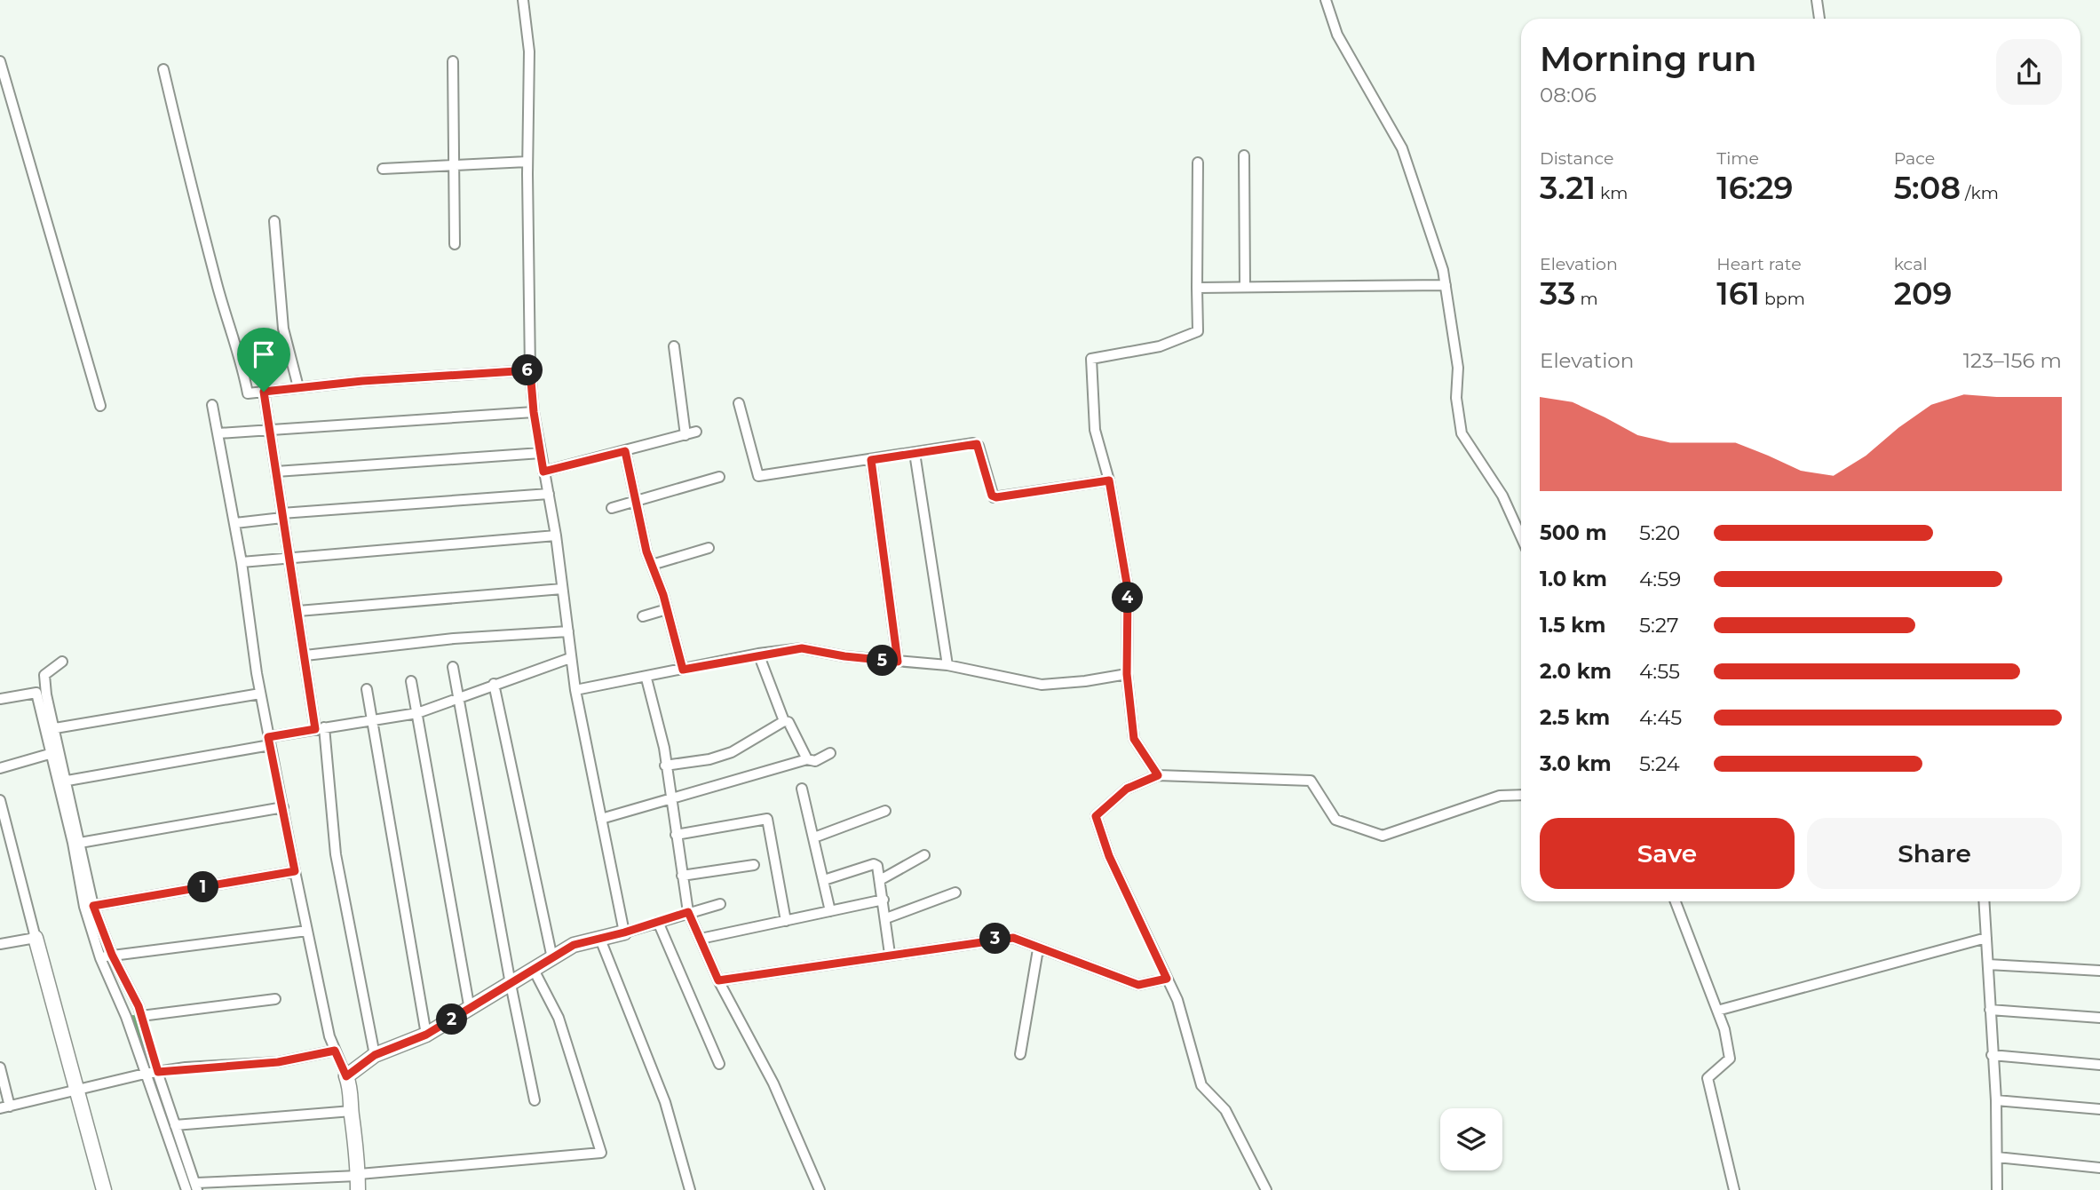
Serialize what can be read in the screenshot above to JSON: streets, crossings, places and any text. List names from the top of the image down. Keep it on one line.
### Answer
{"page":{"heading":["Morning run","08:06"],"stats":[["Distance","3.21 km"],["Time","16:29"],["Pace","5:08 /km"],["Elevation","33 m"],["Heart rate","161 bpm"],["kcal","209"]],"chart":["Elevation","123–156 m"],"pins":["6","4","5","1","3","2"],"list":[{"name":"500 m","note":"5:20"},{"name":"1.0 km","note":"4:59"},{"name":"1.5 km","note":"5:27"},{"name":"2.0 km","note":"4:55"},{"name":"2.5 km","note":"4:45"},{"name":"3.0 km","note":"5:24"}],"buttons":["Save","Share"]}}
